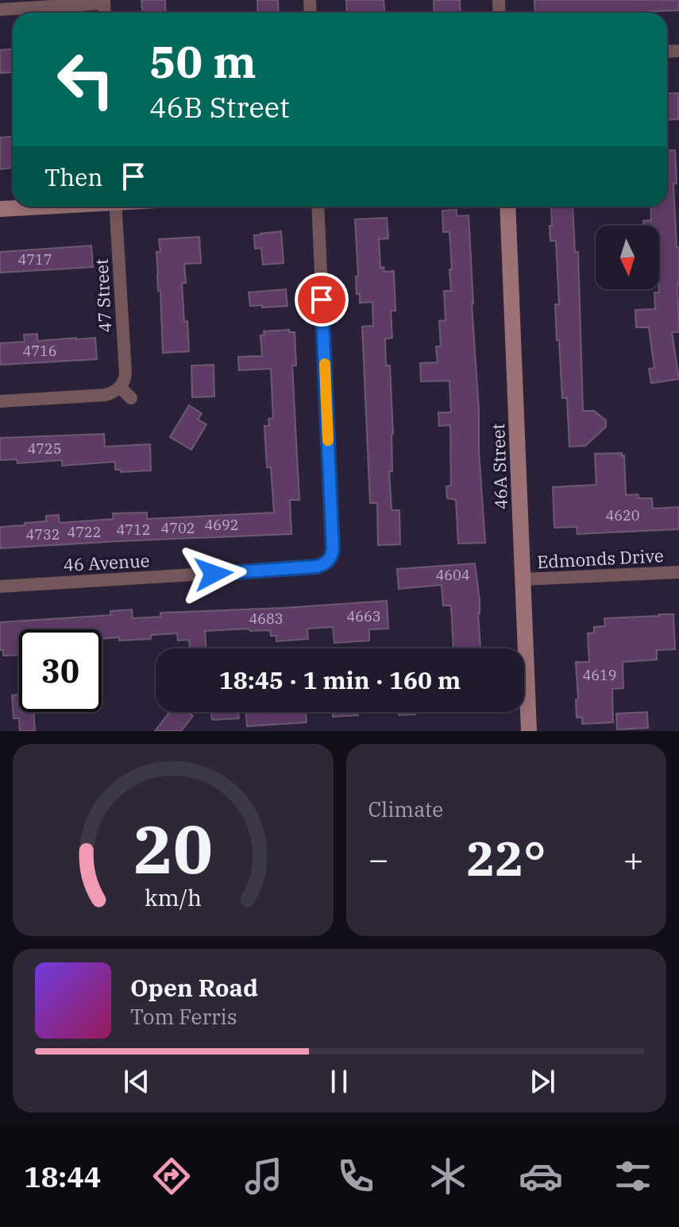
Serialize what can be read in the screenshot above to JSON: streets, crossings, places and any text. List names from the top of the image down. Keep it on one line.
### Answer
{"streets":{"street":["47 Street","46A Street","Edmonds Drive","46 Avenue"]},"crossings":[["46A Street","Edmonds Drive"]],"house_numbers":["4717","4716","4725","4620","4692","4702","4712","4722","4732","4604","4663","4683","4619"],"north":"bottom","page":{"turn":["50 m","46B Street"],"then":"Then","limit":"30","trip":"18:45 · 1 min · 160 m","tile":"Climate","heat":["−","22°","+"],"song":["Open Road","Tom Ferris"],"tabs":"18:44","gauge":["20","km/h"]}}
